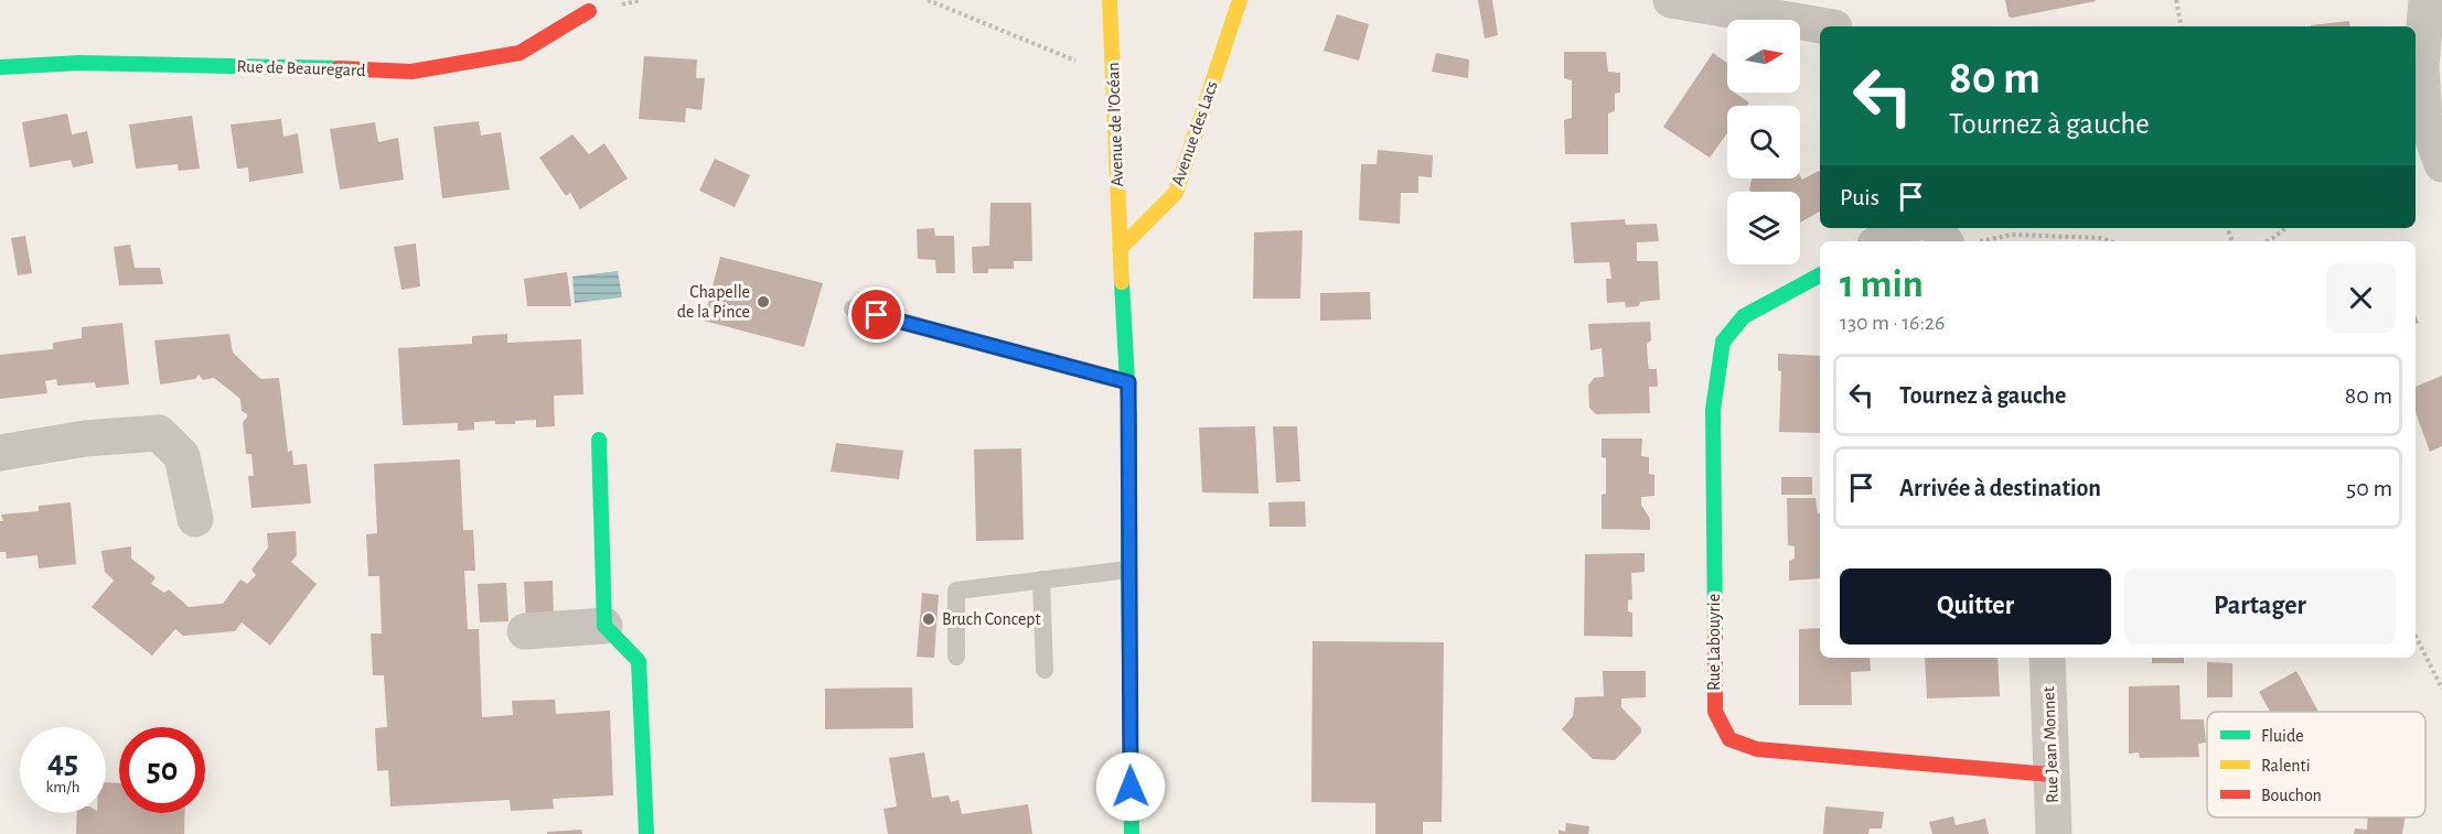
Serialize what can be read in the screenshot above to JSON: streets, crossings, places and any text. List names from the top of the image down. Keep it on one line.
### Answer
{"streets":{"street":["Rue de Beauregard","Avenue de l'Océan","Avenue des Lacs","Rue Labouyrie","Rue Jean Monnet"]},"crossings":[["Avenue de l'Océan","Avenue des Lacs"],["Rue Labouyrie","Rue Jean Monnet"]],"places":["Chapelle de la Pince","Bruch Concept"],"legend":["Fluide","Ralenti","Bouchon"],"north":"right","page":{"turn":["80 m","Tournez à gauche"],"then":"Puis","heading":["1 min","130 m · 16:26"],"list":[{"name":"Tournez à gauche","value":"80 m"},{"name":"Arrivée à destination","value":"50 m"}],"buttons":["Quitter","Partager"],"speed":"45 km/h","limit":"50"}}
